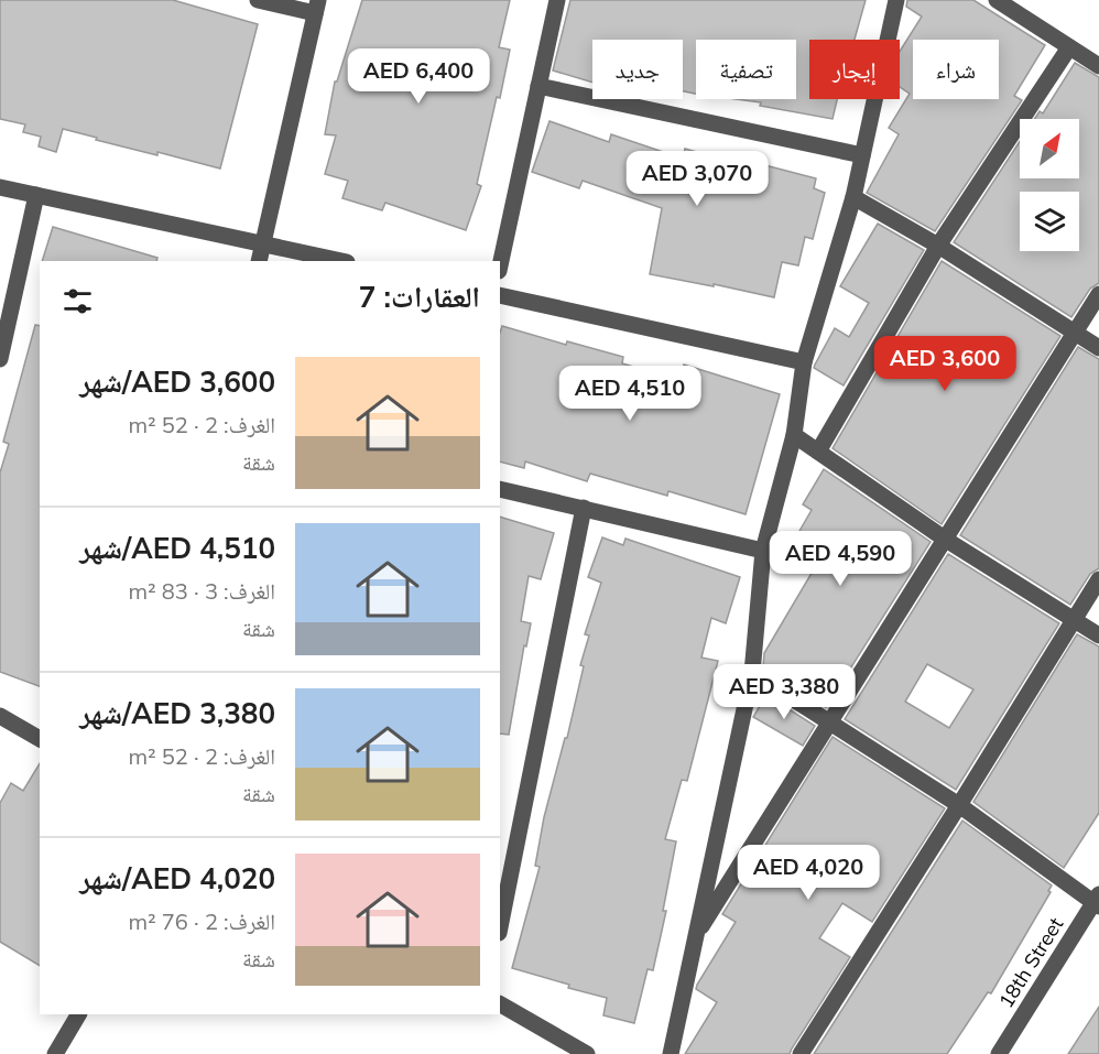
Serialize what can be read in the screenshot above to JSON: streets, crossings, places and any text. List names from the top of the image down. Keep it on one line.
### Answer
{"streets":{"street":["18th Street"]},"north":"top right","page":{"chip":["شراء","إيجار","تصفية","جديد"],"price":["AED 6,400","AED 3,070","AED 3,600","AED 4,510","AED 4,590","AED 3,380","AED 4,020"],"heading":"العقارات: 7","list":[{"name":"AED 3,600/شهر","note":"الغرف: 2 · 52 m² · شقة"},{"name":"AED 4,510/شهر","note":"الغرف: 3 · 83 m² · شقة"},{"name":"AED 3,380/شهر","note":"الغرف: 2 · 52 m² · شقة"},{"name":"AED 4,020/شهر","note":"الغرف: 2 · 76 m² · شقة"}]}}
